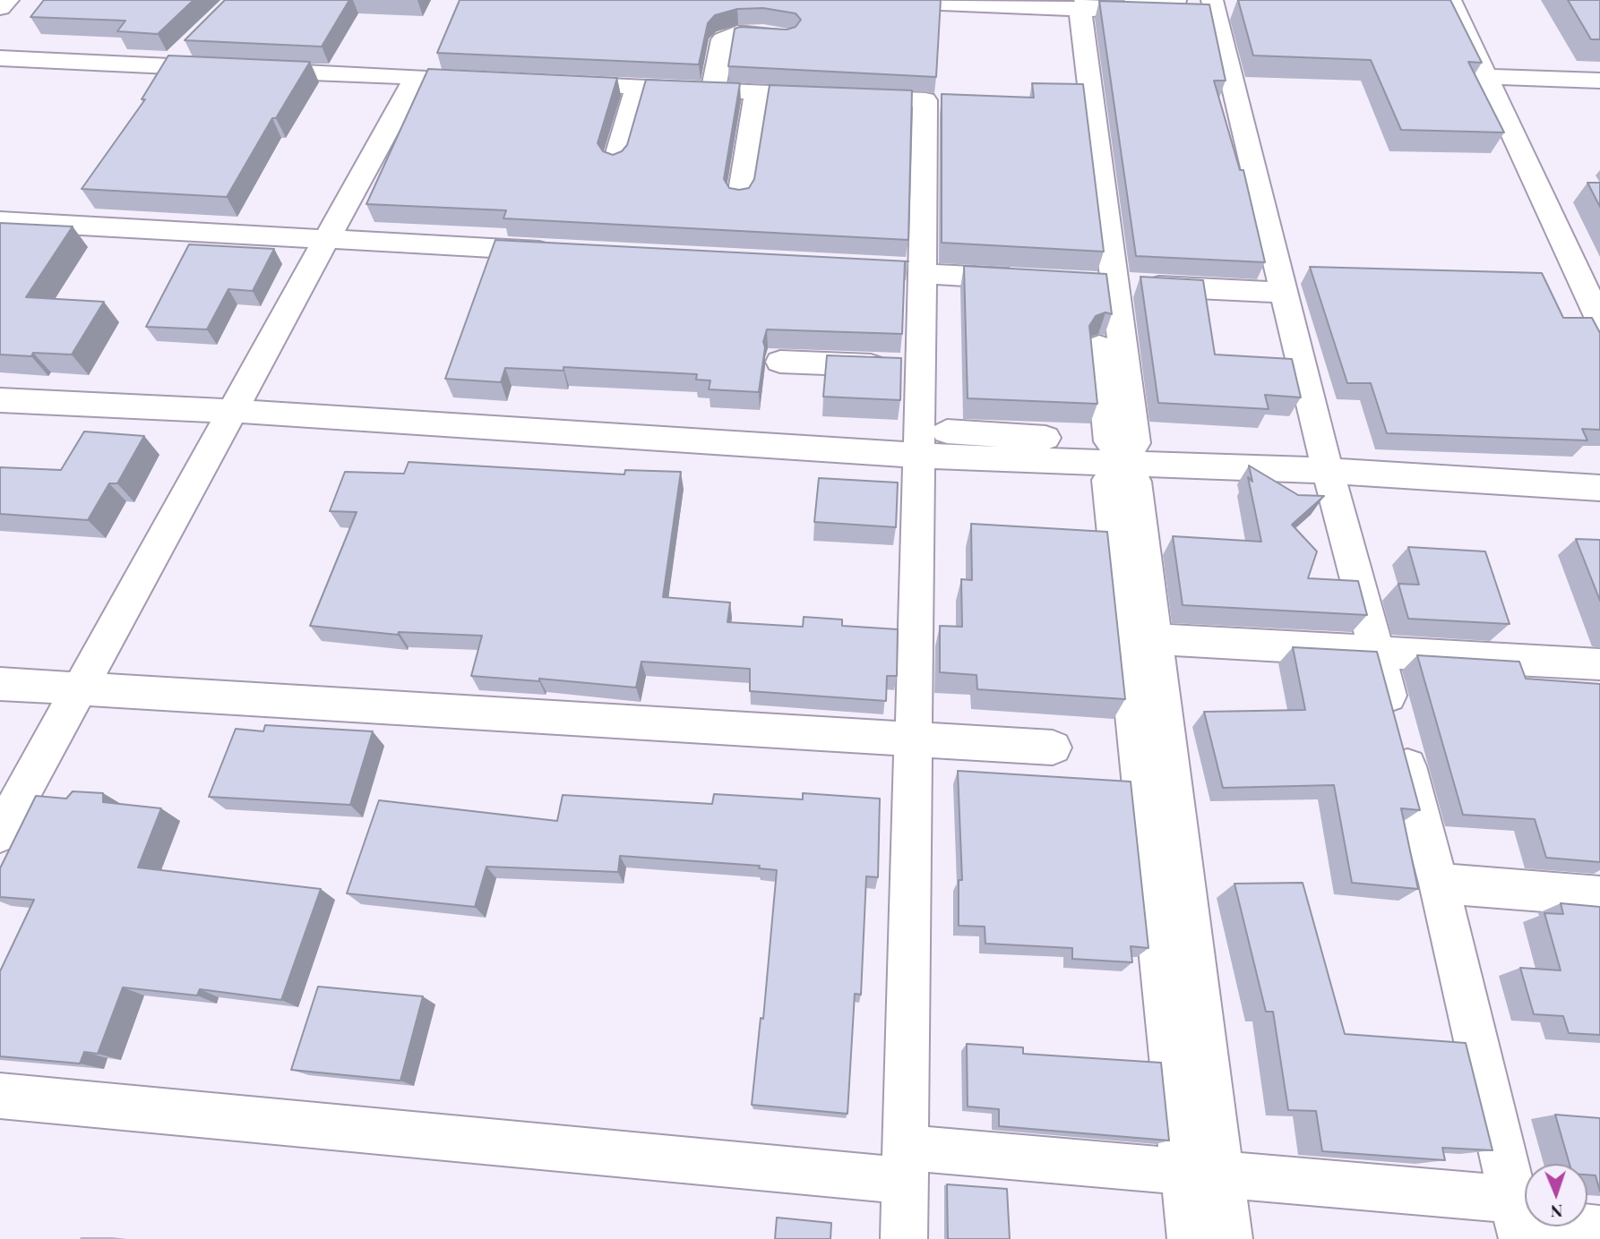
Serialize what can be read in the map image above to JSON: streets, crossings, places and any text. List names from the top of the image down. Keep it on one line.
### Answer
{"north":"bottom"}
